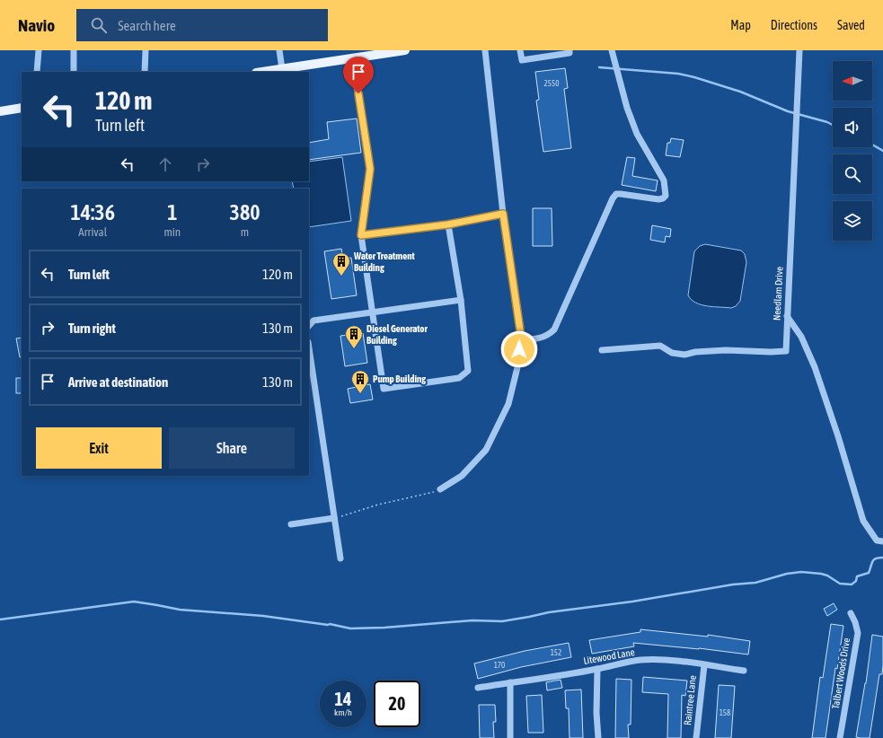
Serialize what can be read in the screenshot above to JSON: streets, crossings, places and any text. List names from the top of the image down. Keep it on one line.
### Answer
{"streets":{"street":["Needlam Drive","Litewood Lane","Talbert Woods Drive","Raintree Lane"]},"crossings":[["Litewood Lane","Raintree Lane"]],"places":{"building":["Water Treatment Building","Diesel Generator Building","Pump Building"]},"house_numbers":["2550","152","170","158"],"north":"left","page":{"header":"Navio","search":"Search here","nav":["Map","Directions","Saved"],"turn":["120 m","Turn left"],"eta":["14:36","Arrival","1","min","380","m"],"list":[{"name":"Turn left","value":"120 m"},{"name":"Turn right","value":"130 m"},{"name":"Arrive at destination","value":"130 m"}],"buttons":["Exit","Share"],"speed":"14 km/h","limit":"20"}}
